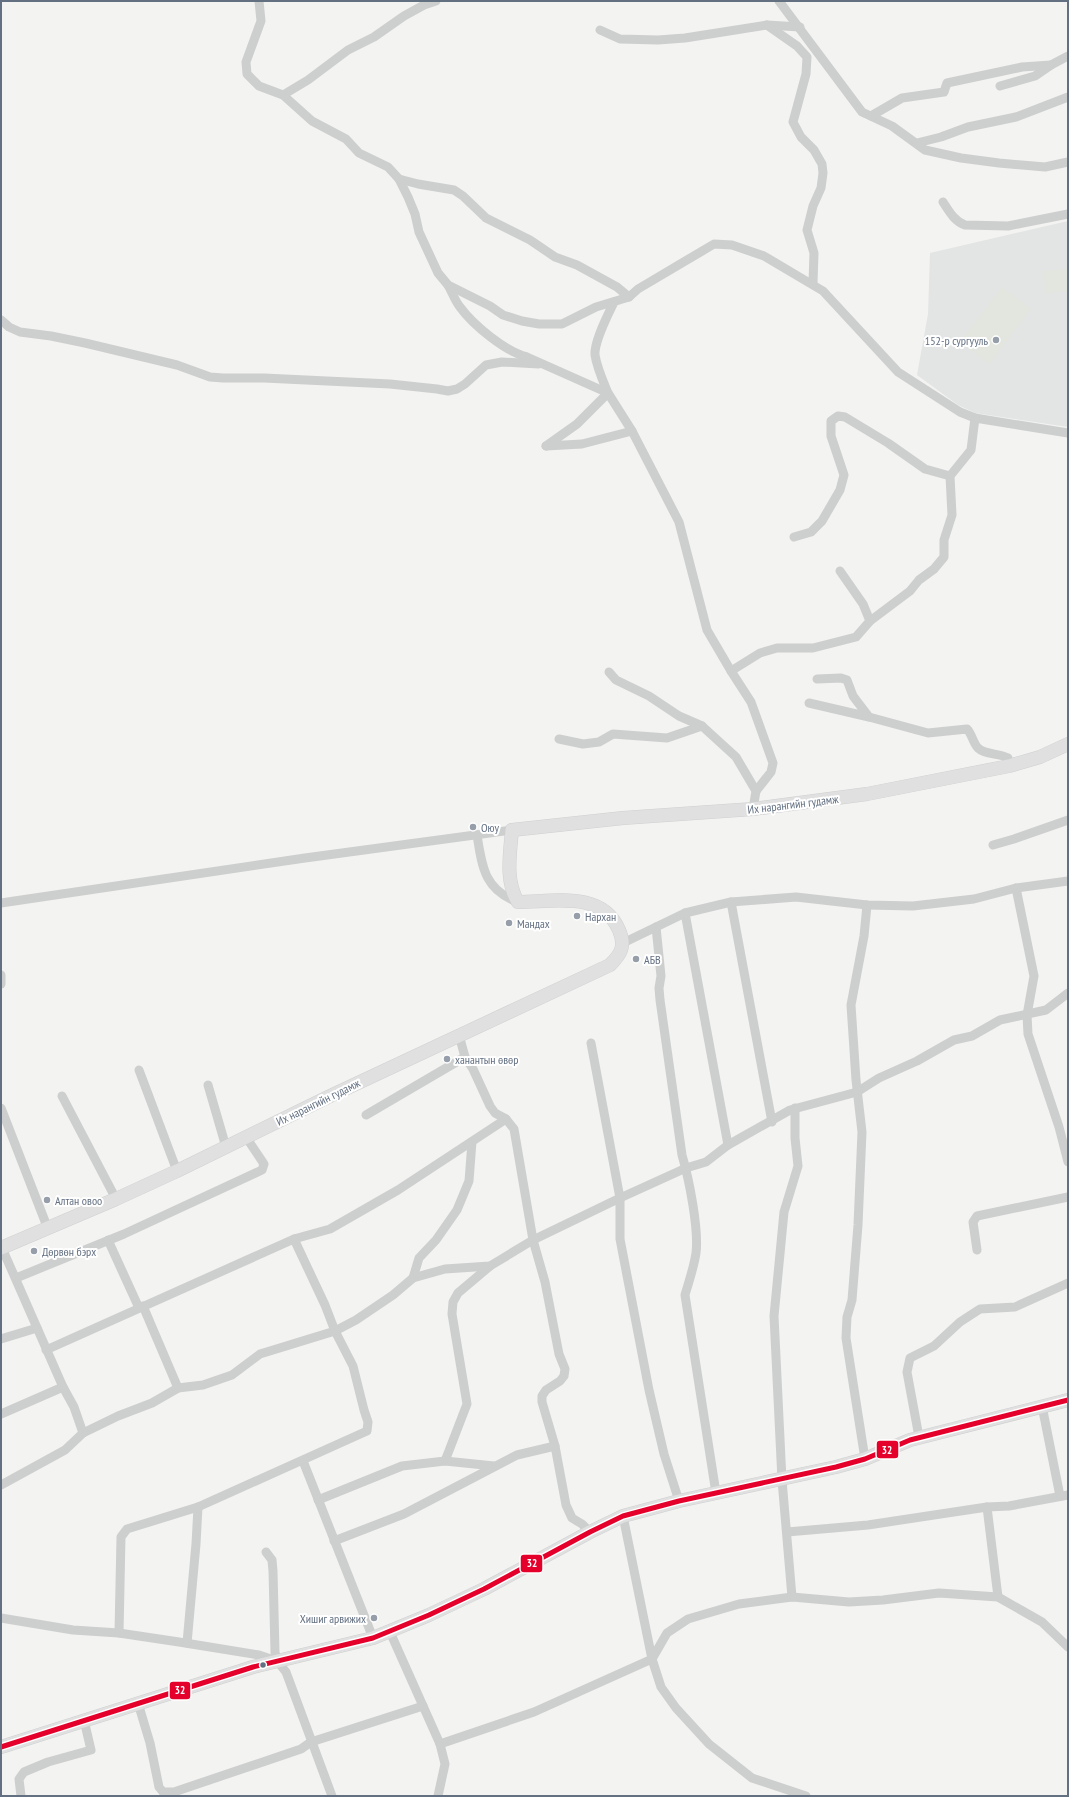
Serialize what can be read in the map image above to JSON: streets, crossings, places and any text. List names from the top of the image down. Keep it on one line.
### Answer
{"streets":{"main road":["Их нарангийн гудамж"]},"places":["152-р сургууль","Оюу","Нархан","Мандах","АБВ","ханантын өвөр","Алтан овоо","Дөрвөн бэрх","Хишиг арвижих"],"lines":["transit line 32"]}
